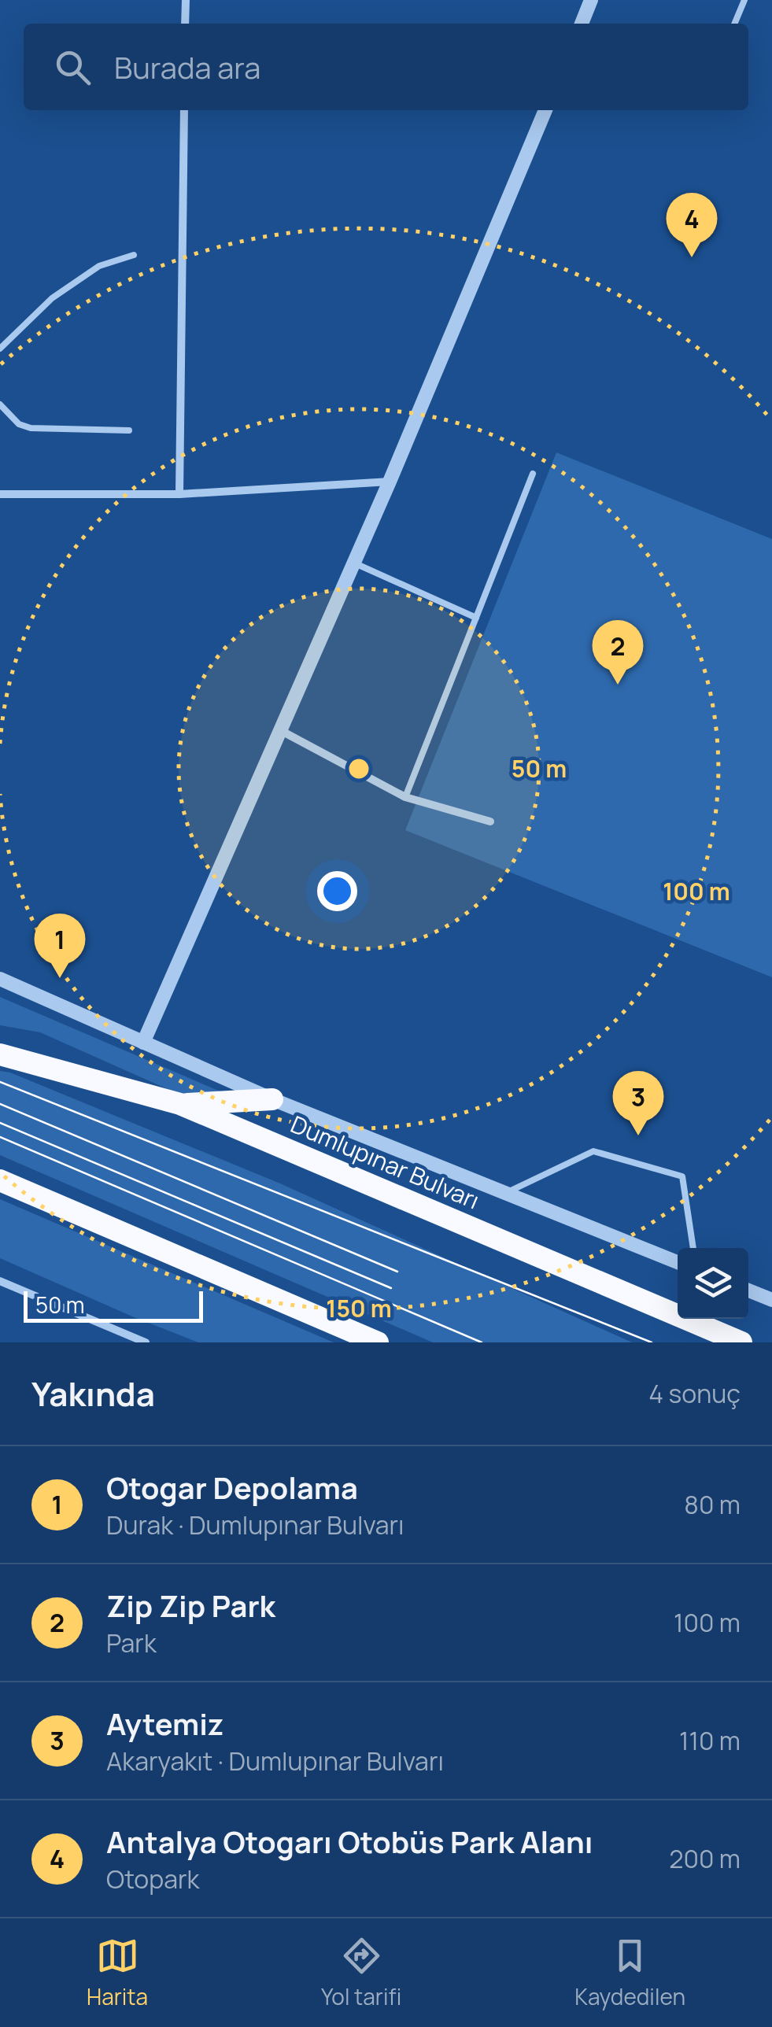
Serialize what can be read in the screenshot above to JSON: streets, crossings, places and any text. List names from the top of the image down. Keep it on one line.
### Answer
{"streets":{"highway":["Dumlupınar Bulvarı"]},"scale_bar":"50 m","page":{"search":"Burada ara","pins":["4","2","1","3"],"scale":"50 m","heading":["Yakında","4 sonuç"],"list":[{"mark":"1","name":"Otogar Depolama","note":"Durak · Dumlupınar Bulvarı","value":"80 m"},{"mark":"2","name":"Zip Zip Park","note":"Park","value":"100 m"},{"mark":"3","name":"Aytemiz","note":"Akaryakıt · Dumlupınar Bulvarı","value":"110 m"},{"mark":"4","name":"Antalya Otogarı Otobüs Park Alanı","note":"Otopark","value":"200 m"}],"nav":["Harita","Yol tarifi","Kaydedilen"]},"rings":["50 m","100 m","150 m"]}
